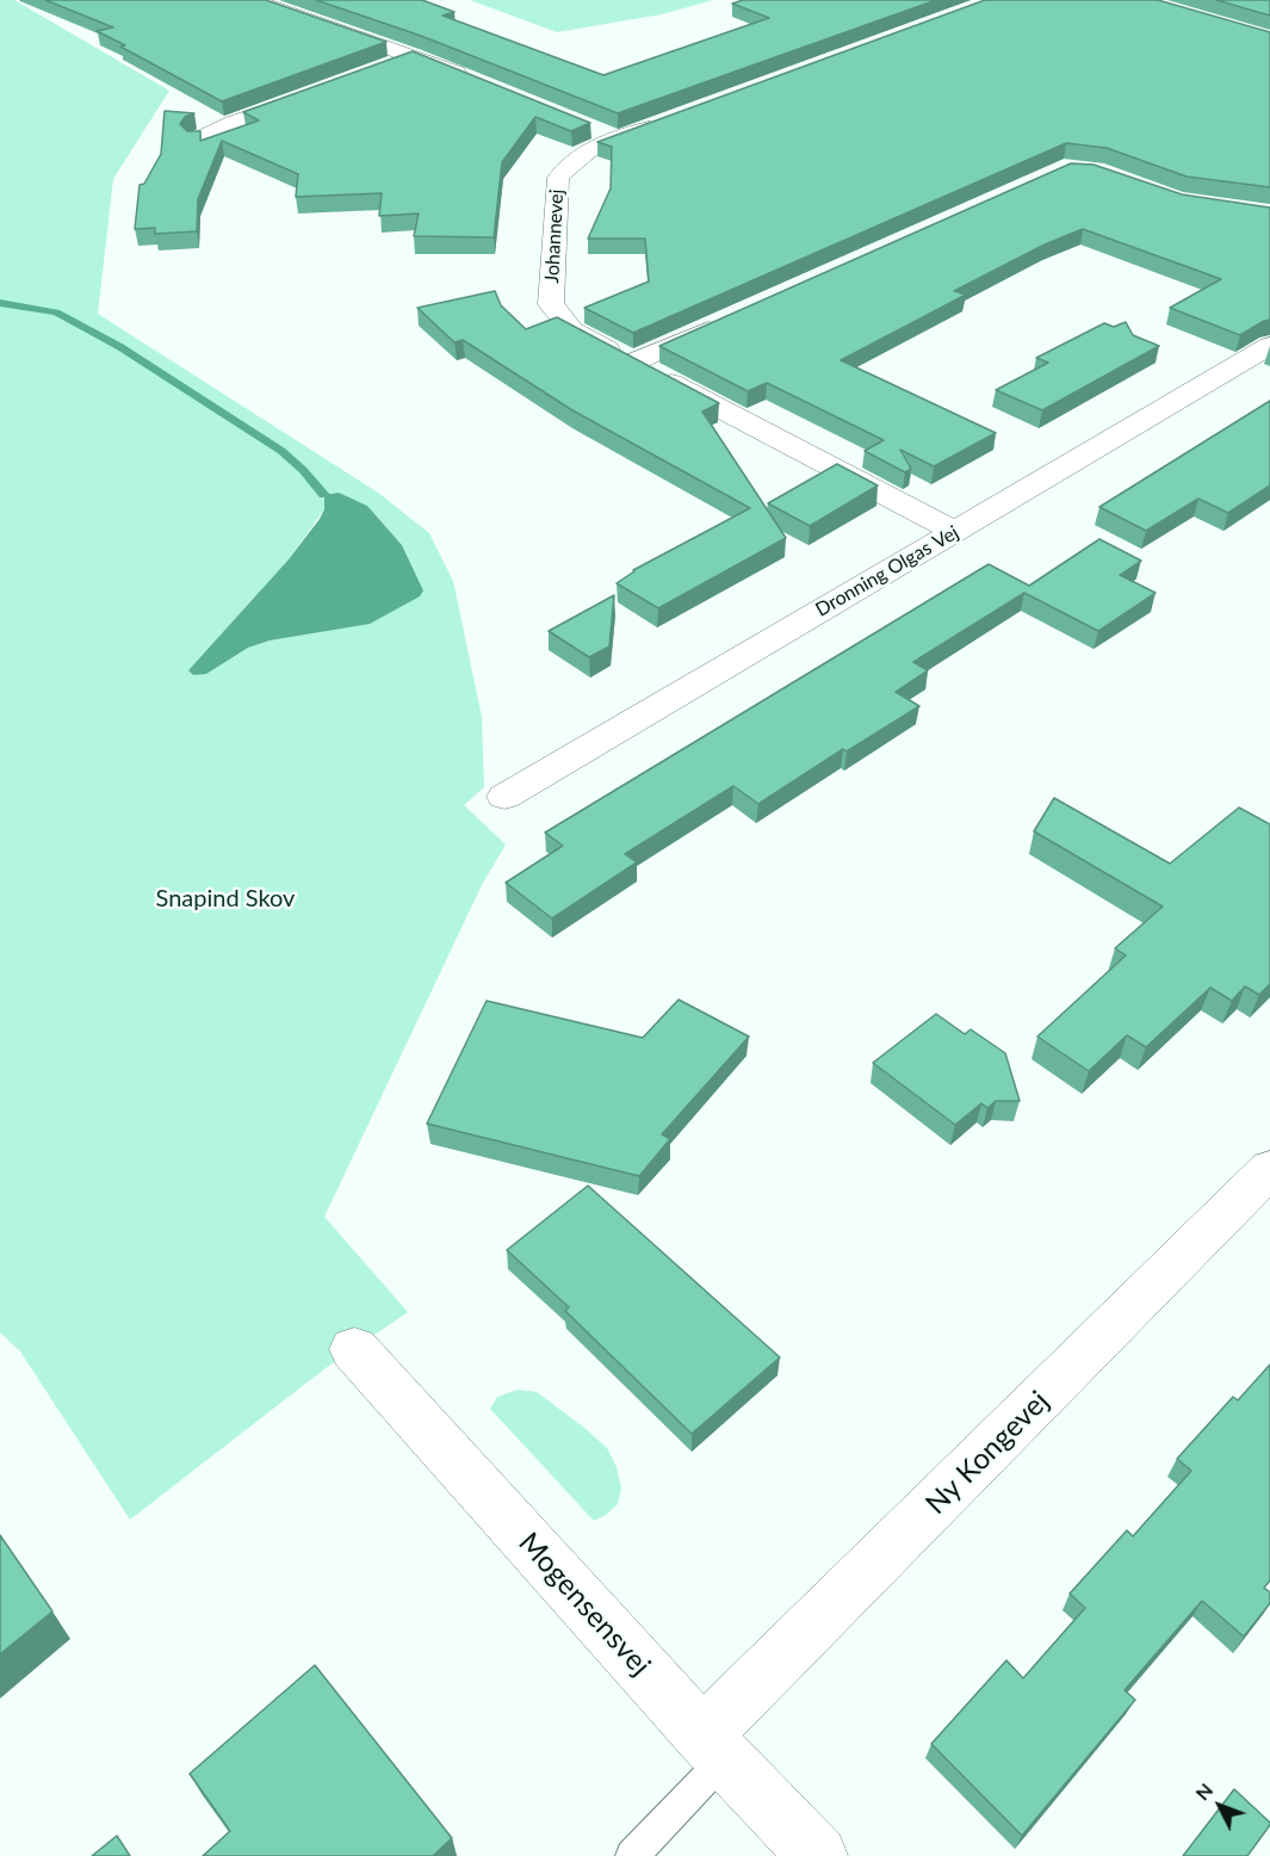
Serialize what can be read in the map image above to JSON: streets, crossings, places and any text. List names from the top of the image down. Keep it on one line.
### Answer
{"streets":{"street":["Johannevej","Dronning Olgas Vej","Ny Kongevej","Mogensensvej"]},"crossings":[["Johannevej","Dronning Olgas Vej"],["Ny Kongevej","Mogensensvej"]],"parks":["Snapind Skov"],"north":"top left"}
